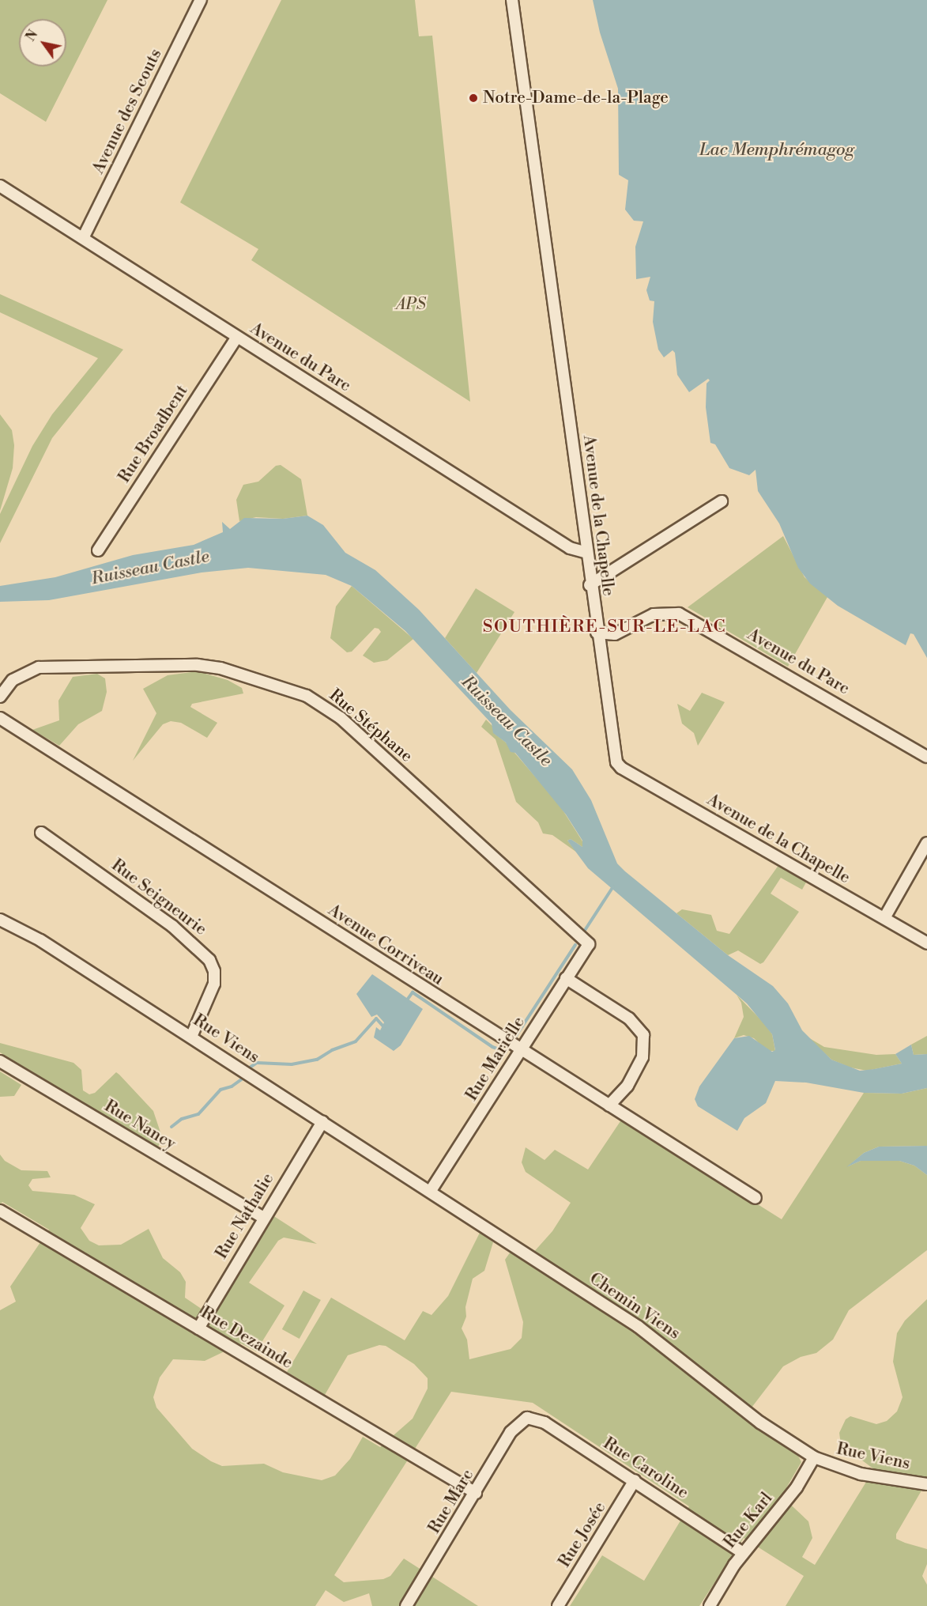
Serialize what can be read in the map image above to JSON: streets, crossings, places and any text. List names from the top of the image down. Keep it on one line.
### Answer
{"streets":{"street":["Avenue des Scouts","Avenue du Parc","Rue Broadbent","Avenue de la Chapelle","Rue Stéphane","Rue Seigneurie","Avenue Corriveau","Rue Viens","Rue Marielle","Rue Nancy","Rue Nathalie","Chemin Viens","Rue Dezainde","Rue Caroline","Rue Marc","Rue Karl","Rue Josée"]},"crossings":[["Avenue des Scouts","Avenue du Parc"],["Avenue du Parc","Rue Broadbent"],["Avenue du Parc","Avenue de la Chapelle"],["Rue Stéphane","Rue Marielle"],["Rue Seigneurie","Rue Viens"],["Avenue Corriveau","Rue Marielle"],["Rue Viens","Rue Marielle"],["Rue Viens","Rue Nathalie"],["Rue Viens","Chemin Viens"],["Rue Viens","Rue Karl"],["Rue Marielle","Chemin Viens"],["Rue Nancy","Rue Nathalie"],["Rue Nathalie","Rue Dezainde"],["Chemin Viens","Rue Karl"],["Rue Dezainde","Rue Marc"],["Rue Caroline","Rue Marc"],["Rue Caroline","Rue Karl"],["Rue Caroline","Rue Josée"]],"districts":["SOUTHIÈRE-SUR-LE-LAC"],"water":["Lac Memphrémagog","Ruisseau Castle"],"parks":["APS"],"places":["Notre-Dame-de-la-Plage"],"north":"top left"}
